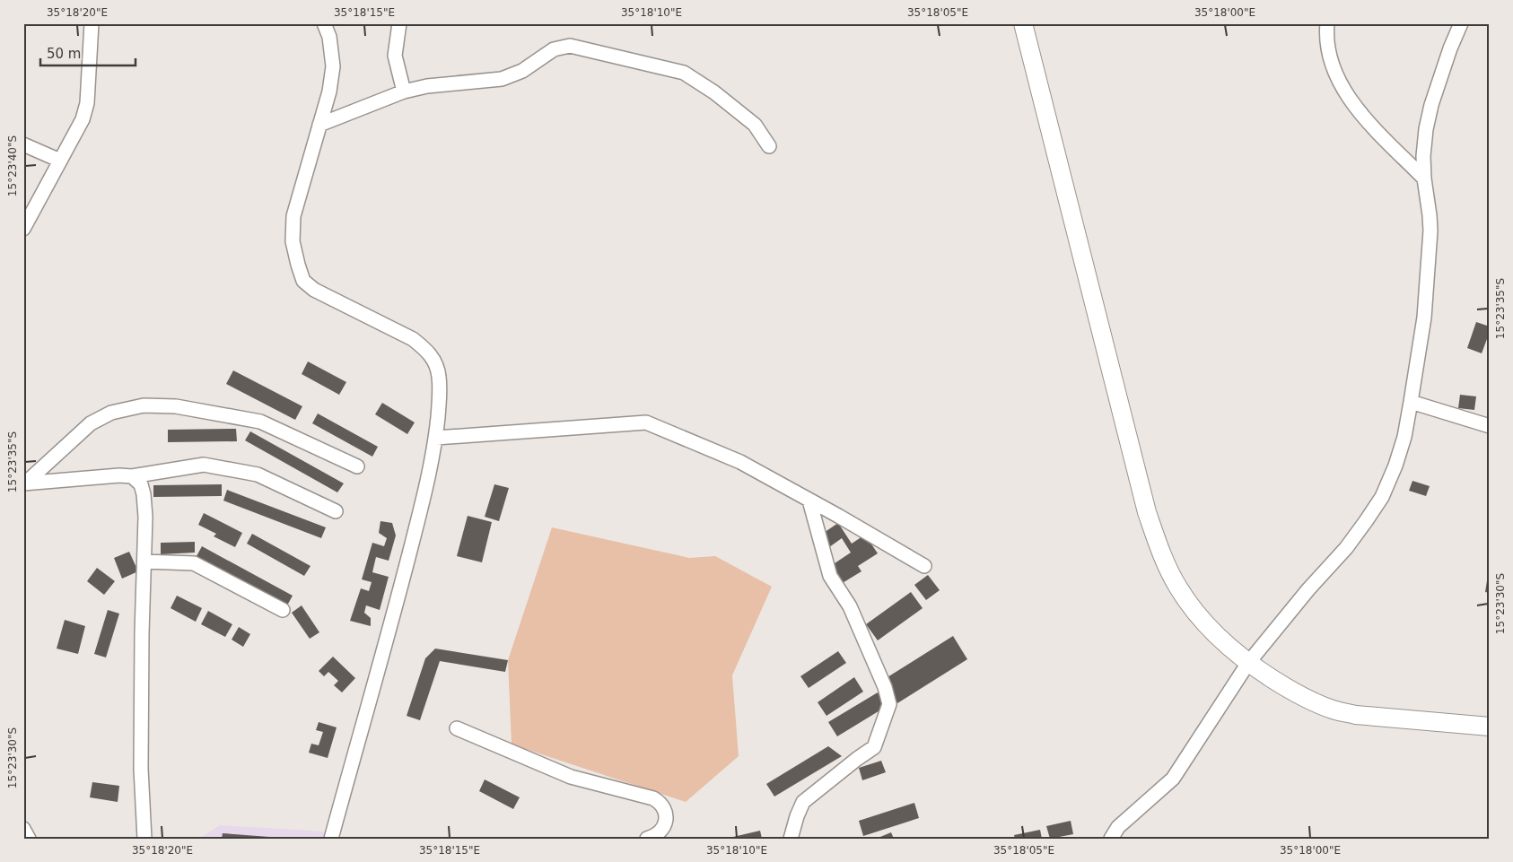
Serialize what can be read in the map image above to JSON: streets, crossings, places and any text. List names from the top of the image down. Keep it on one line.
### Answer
{"scale_bar":"50 m","coordinates":["35°18'20\"E","35°18'15\"E","35°18'10\"E","35°18'05\"E","35°18'00\"E","15°23'40\"S","15°23'35\"S","15°23'30\"S"]}
